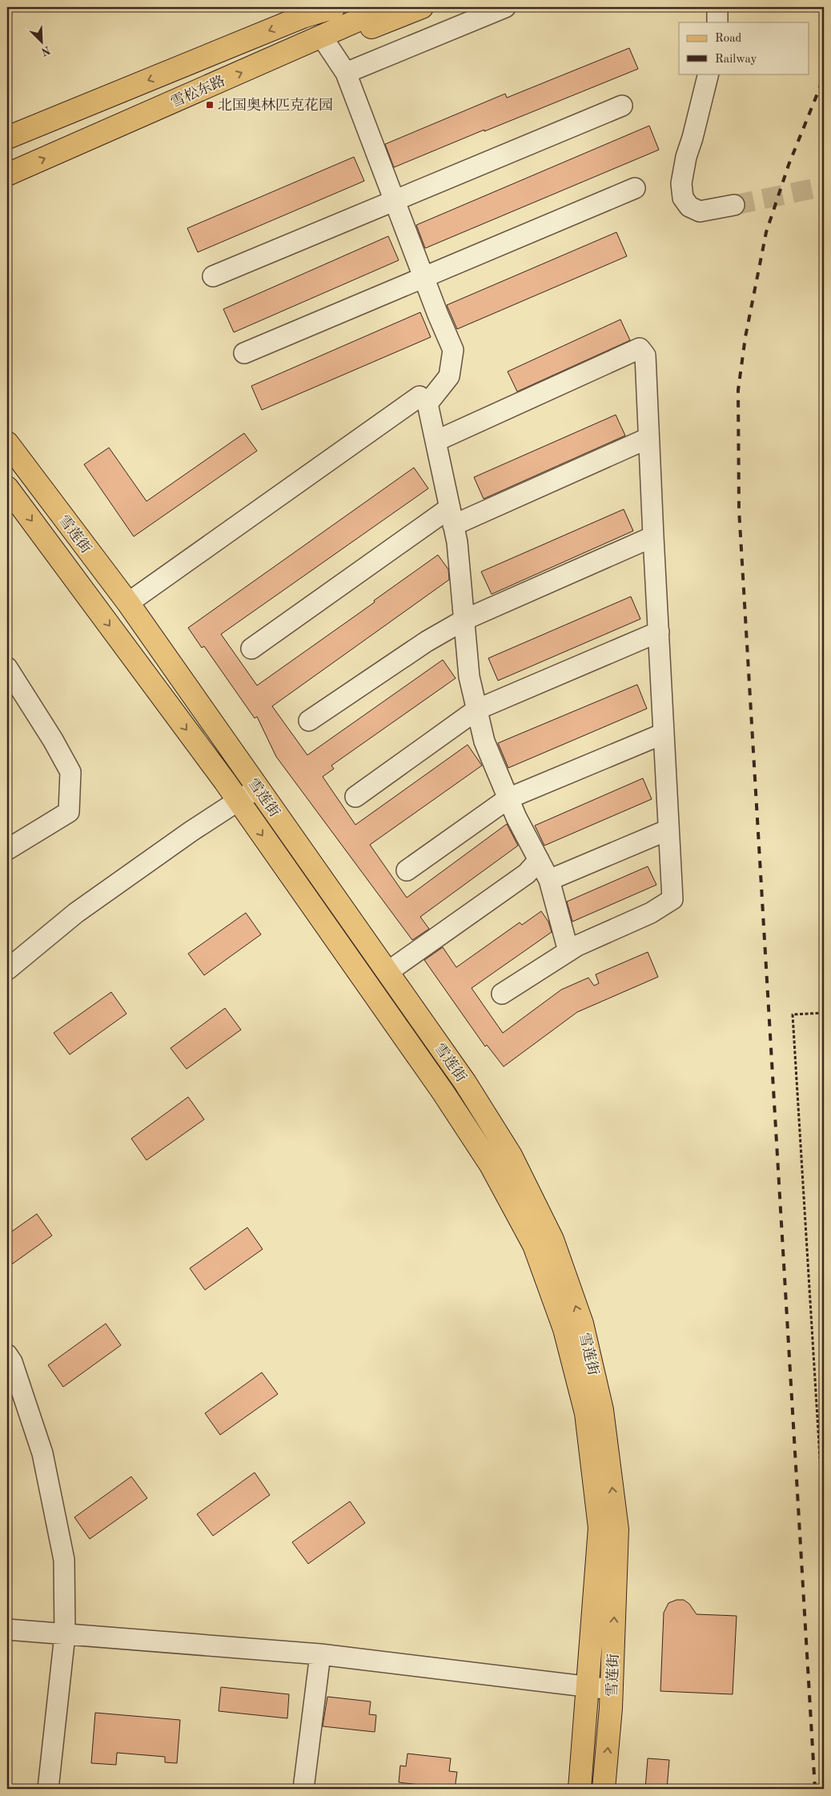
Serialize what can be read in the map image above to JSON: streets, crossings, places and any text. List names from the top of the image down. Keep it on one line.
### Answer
{"streets":{"main road":["雪松东路","雪莲街"]},"places":{"transit":["北国奥林匹克花园"]},"legend":["Road","Railway"],"north":"bottom right"}
